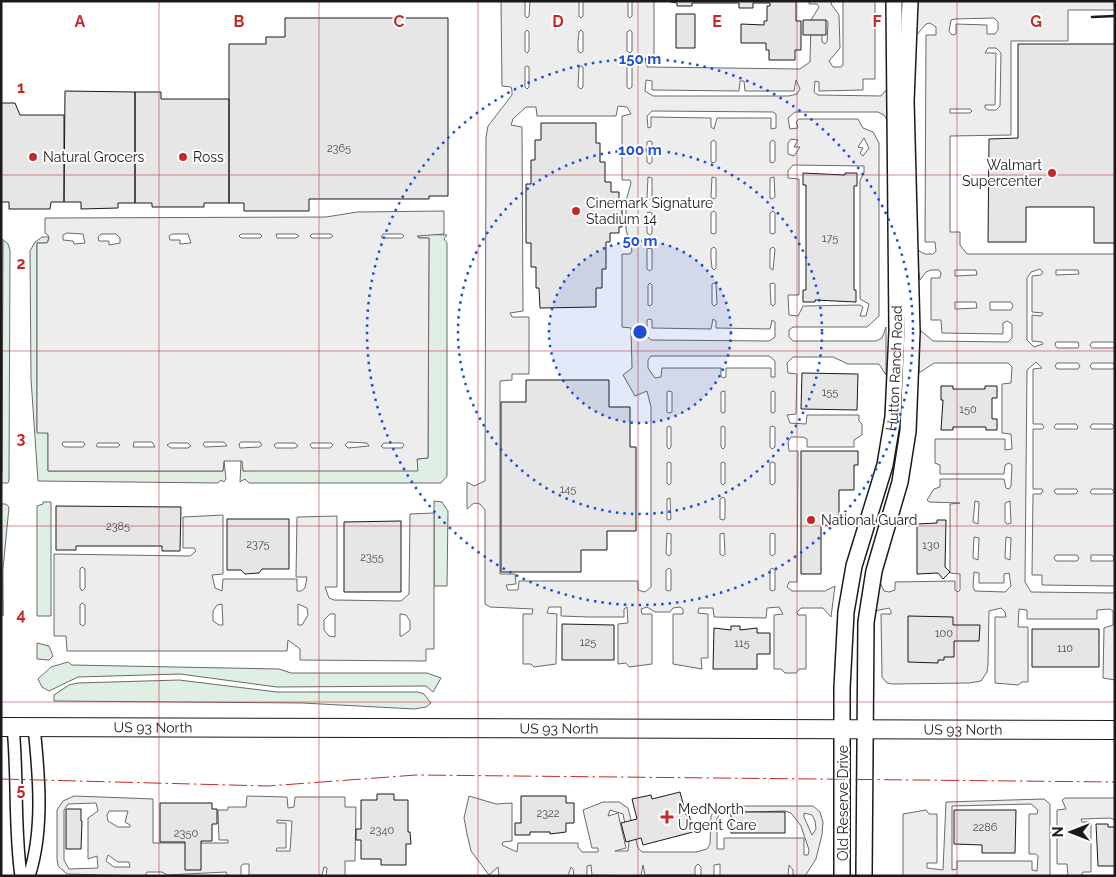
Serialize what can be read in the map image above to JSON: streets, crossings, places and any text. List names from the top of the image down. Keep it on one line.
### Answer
{"streets":{"main road":["Hutton Ranch Road","US 93 North","Old Reserve Drive"]},"crossings":[["Hutton Ranch Road","US 93 North"],["Hutton Ranch Road","Old Reserve Drive"],["US 93 North","Old Reserve Drive"]],"places":{"other":["Natural Grocers","Ross","Walmart Supercenter","Cinemark Signature Stadium 14","National Guard"],"health":["MedNorth Urgent Care"]},"house_numbers":["2365","175","155","150","145","2385","2375","130","2355","100","125","115","110","2322","2286","2340","2350"],"north":"left","grid":{"columns":["A","B","C","D","E","F","G"],"rows":["1","2","3","4","5"]},"rings":["150 m","100 m","50 m"]}
